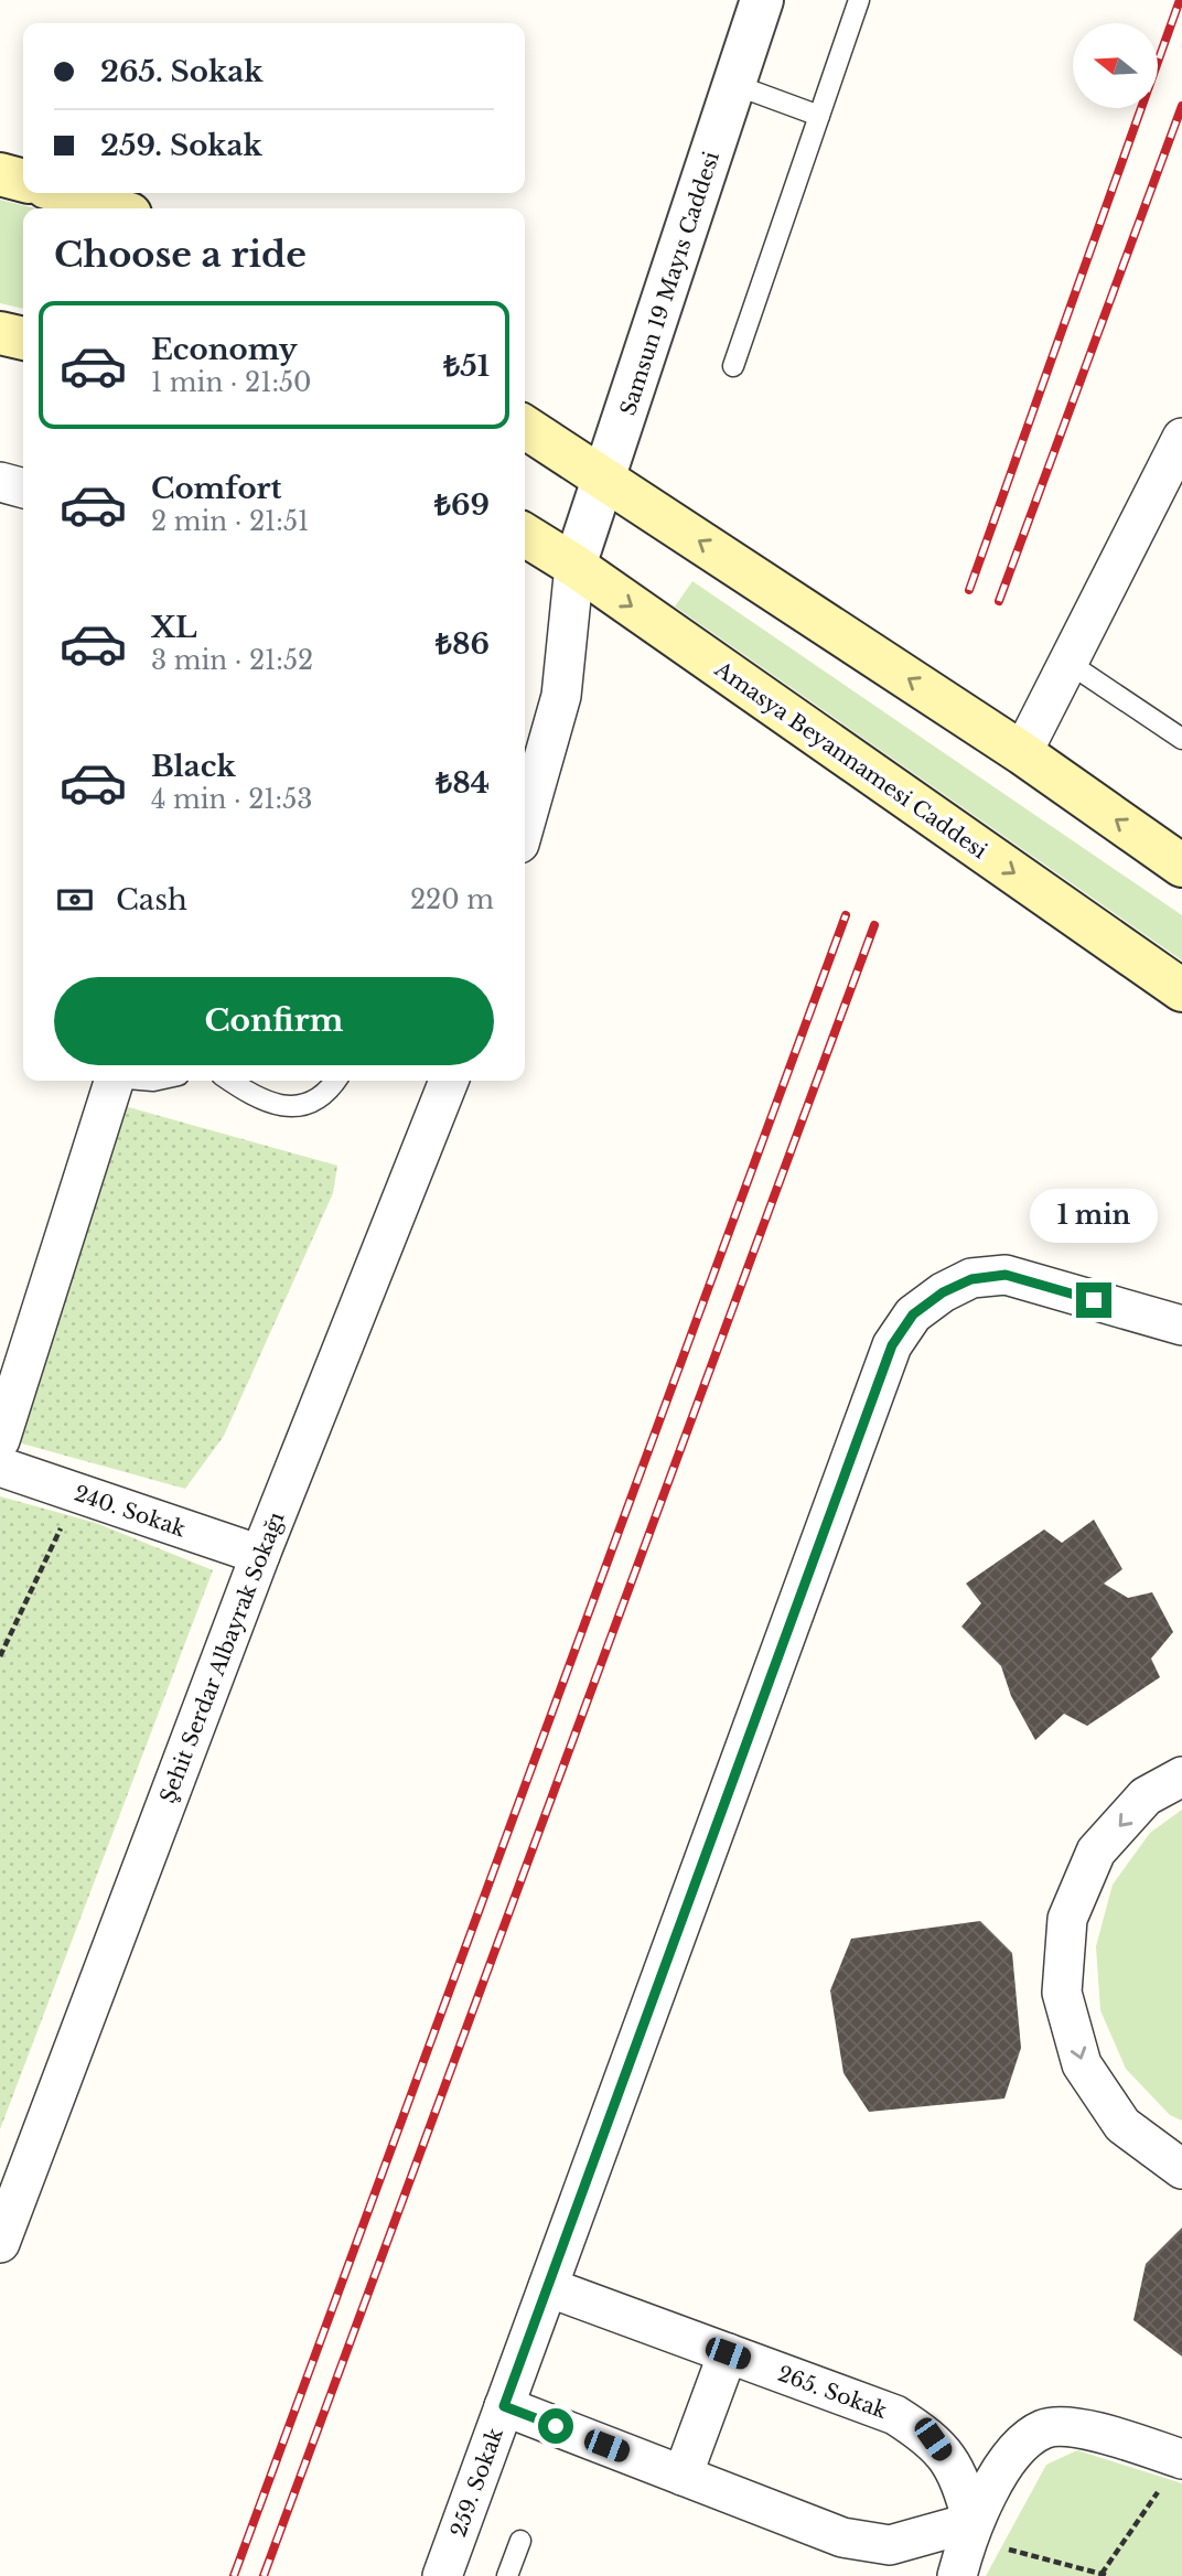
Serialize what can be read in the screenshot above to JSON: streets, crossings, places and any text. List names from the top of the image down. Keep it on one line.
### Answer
{"streets":{"main road":["Amasya Beyannamesi Caddesi"],"street":["Samsun 19 Mayıs Caddesi","240. Sokak","Şehit Serdar Albayrak Sokağı","265. Sokak","259. Sokak"]},"crossings":[["Samsun 19 Mayıs Caddesi","Amasya Beyannamesi Caddesi"],["240. Sokak","Şehit Serdar Albayrak Sokağı"],["265. Sokak","259. Sokak"]],"north":"left","page":{"banner":["265. Sokak","259. Sokak"],"heading":"Choose a ride","list":[{"name":"Economy","note":"1 min · 21:50","value":"₺51"},{"name":"Comfort","note":"2 min · 21:51","value":"₺69"},{"name":"XL","note":"3 min · 21:52","value":"₺86"},{"name":"Black","note":"4 min · 21:53","value":"₺84"}],"pay":["Cash","220 m"],"buttons":"Confirm","bubble":"1 min"}}
